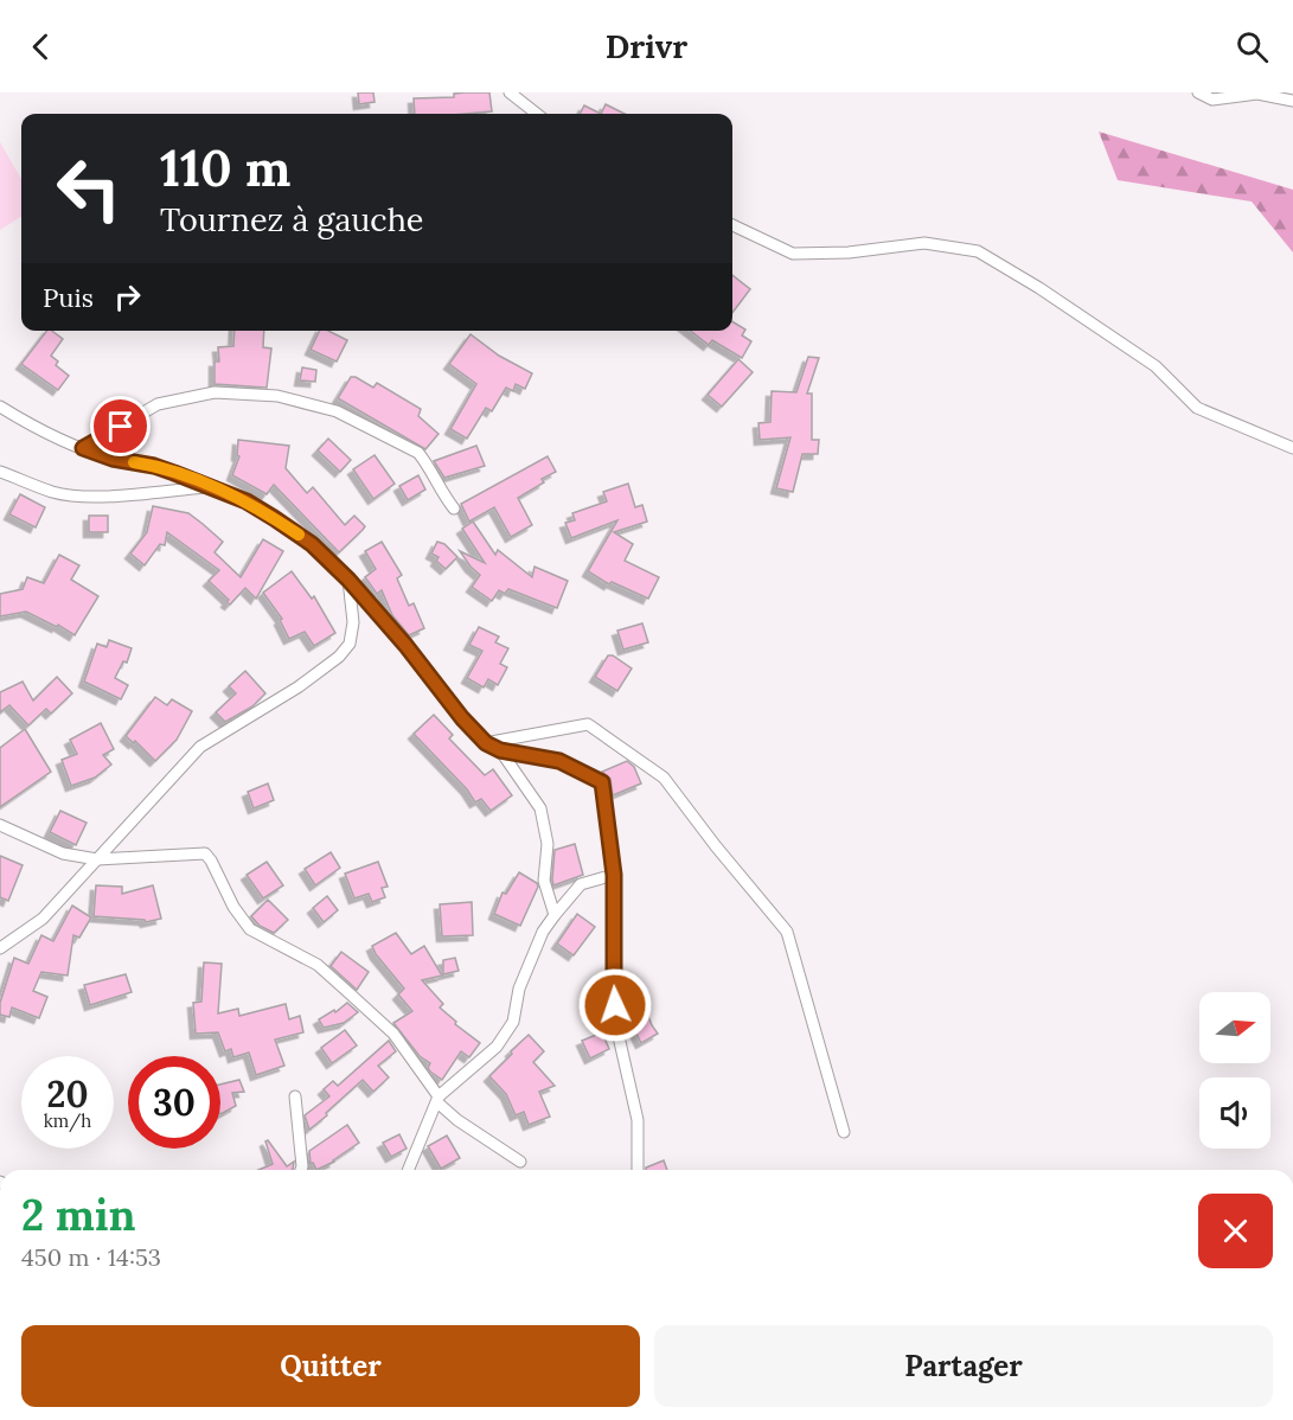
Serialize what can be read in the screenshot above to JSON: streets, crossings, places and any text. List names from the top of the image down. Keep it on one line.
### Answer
{"north":"right","page":{"header":"Drivr","turn":["110 m","Tournez à gauche"],"then":"Puis","speed":"20 km/h","limit":"30","heading":["2 min","450 m · 14:53"],"buttons":["Quitter","Partager"]}}
